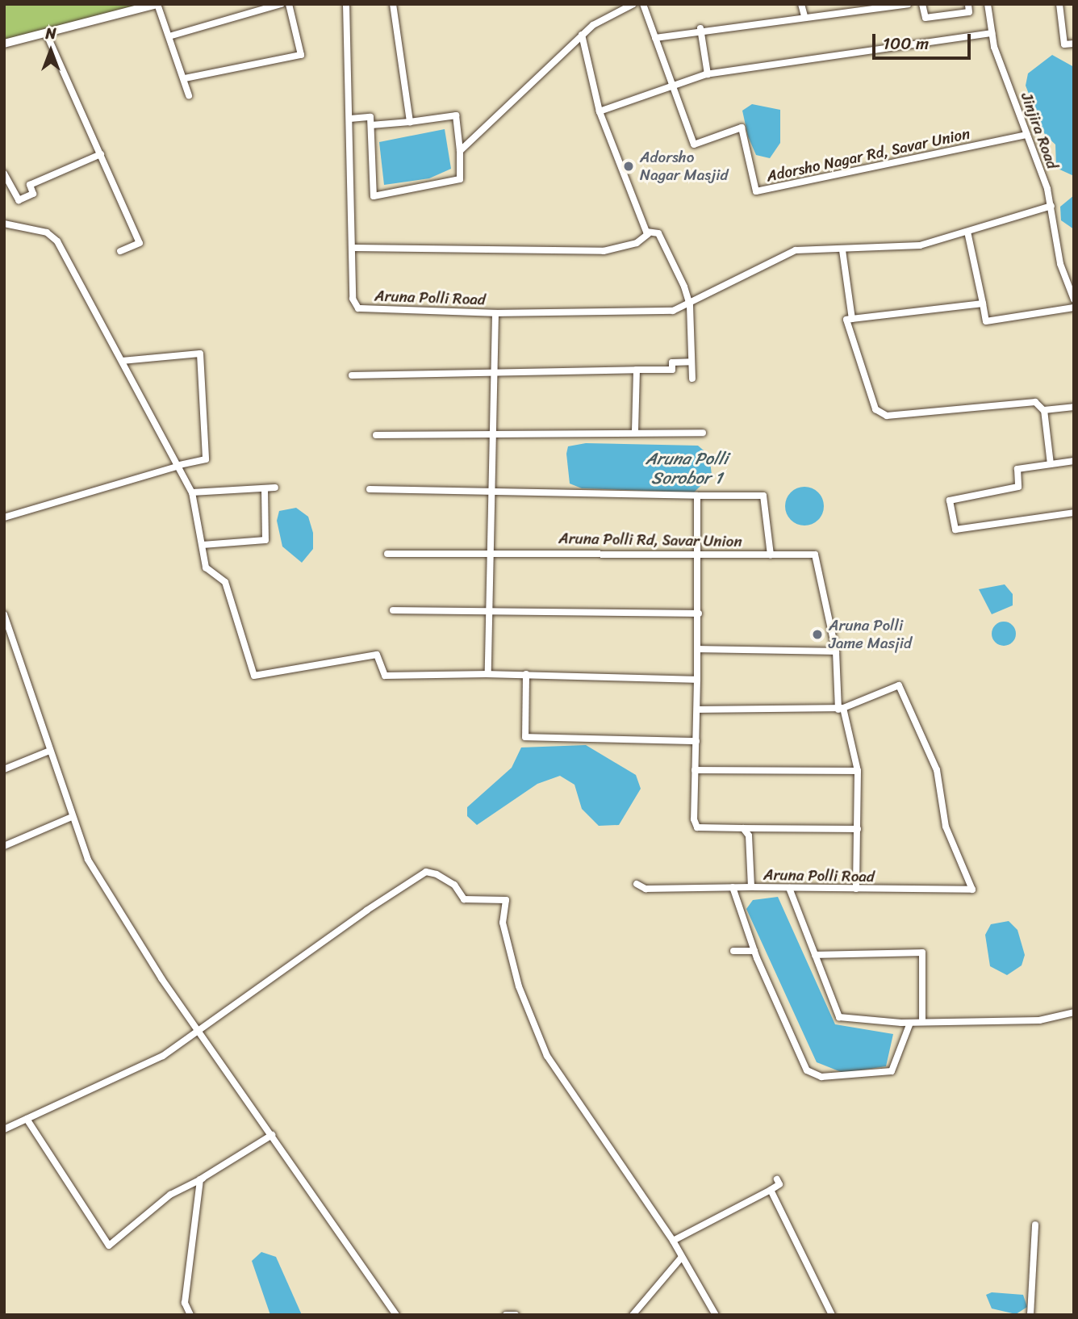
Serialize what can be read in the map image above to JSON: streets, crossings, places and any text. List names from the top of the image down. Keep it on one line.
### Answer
{"streets":{"street":["Jinjira Road","Adorsho Nagar Rd, Savar Union","Aruna Polli Road","Aruna Polli Rd, Savar Union"]},"crossings":[["Jinjira Road","Adorsho Nagar Rd, Savar Union"],["Aruna Polli Road","Aruna Polli Rd, Savar Union"]],"water":["Aruna Polli Sorobor 1"],"places":["Adorsho Nagar Masjid","Aruna Polli Jame Masjid"],"scale_bar":"100 m","north":"top"}
